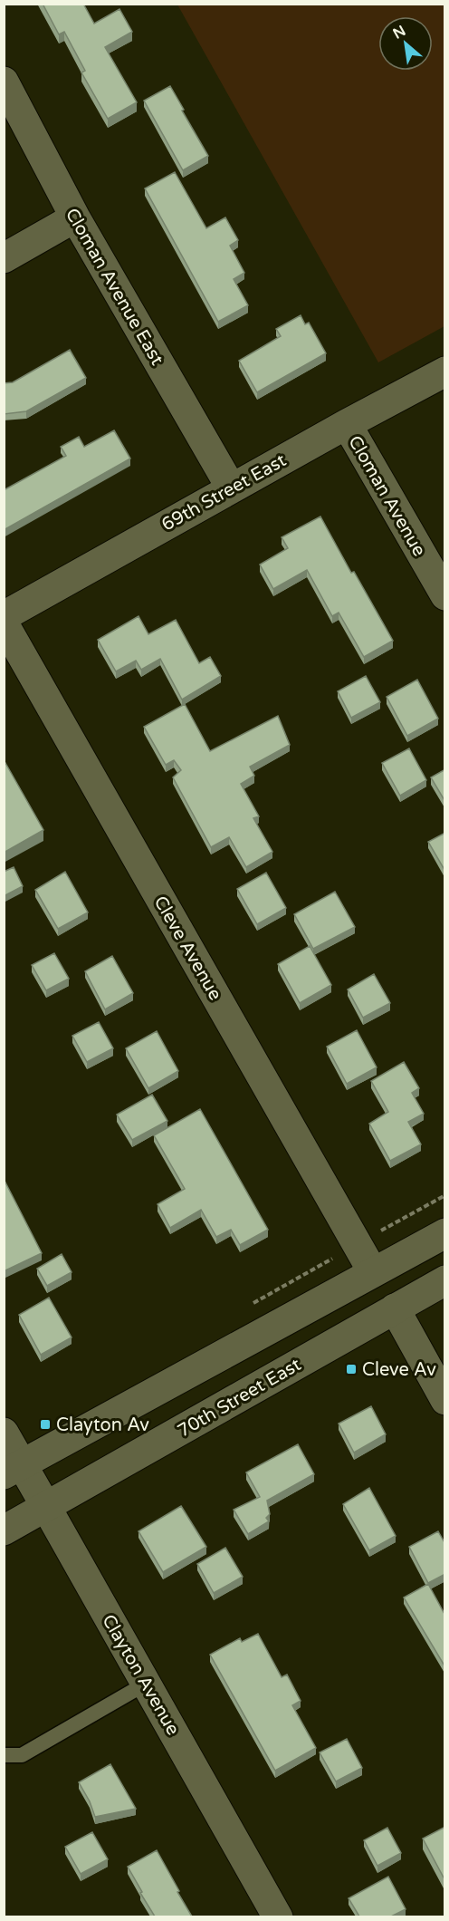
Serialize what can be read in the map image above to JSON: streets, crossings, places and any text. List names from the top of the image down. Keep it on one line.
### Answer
{"streets":{"street":["Cloman Avenue East","69th Street East","Cloman Avenue","Cleve Avenue","70th Street East","Clayton Avenue"]},"crossings":[["Cloman Avenue East","69th Street East"],["69th Street East","Cloman Avenue"],["70th Street East","Clayton Avenue"]],"places":{"transit":["Cleve Av","Clayton Av"]},"north":"top left"}
